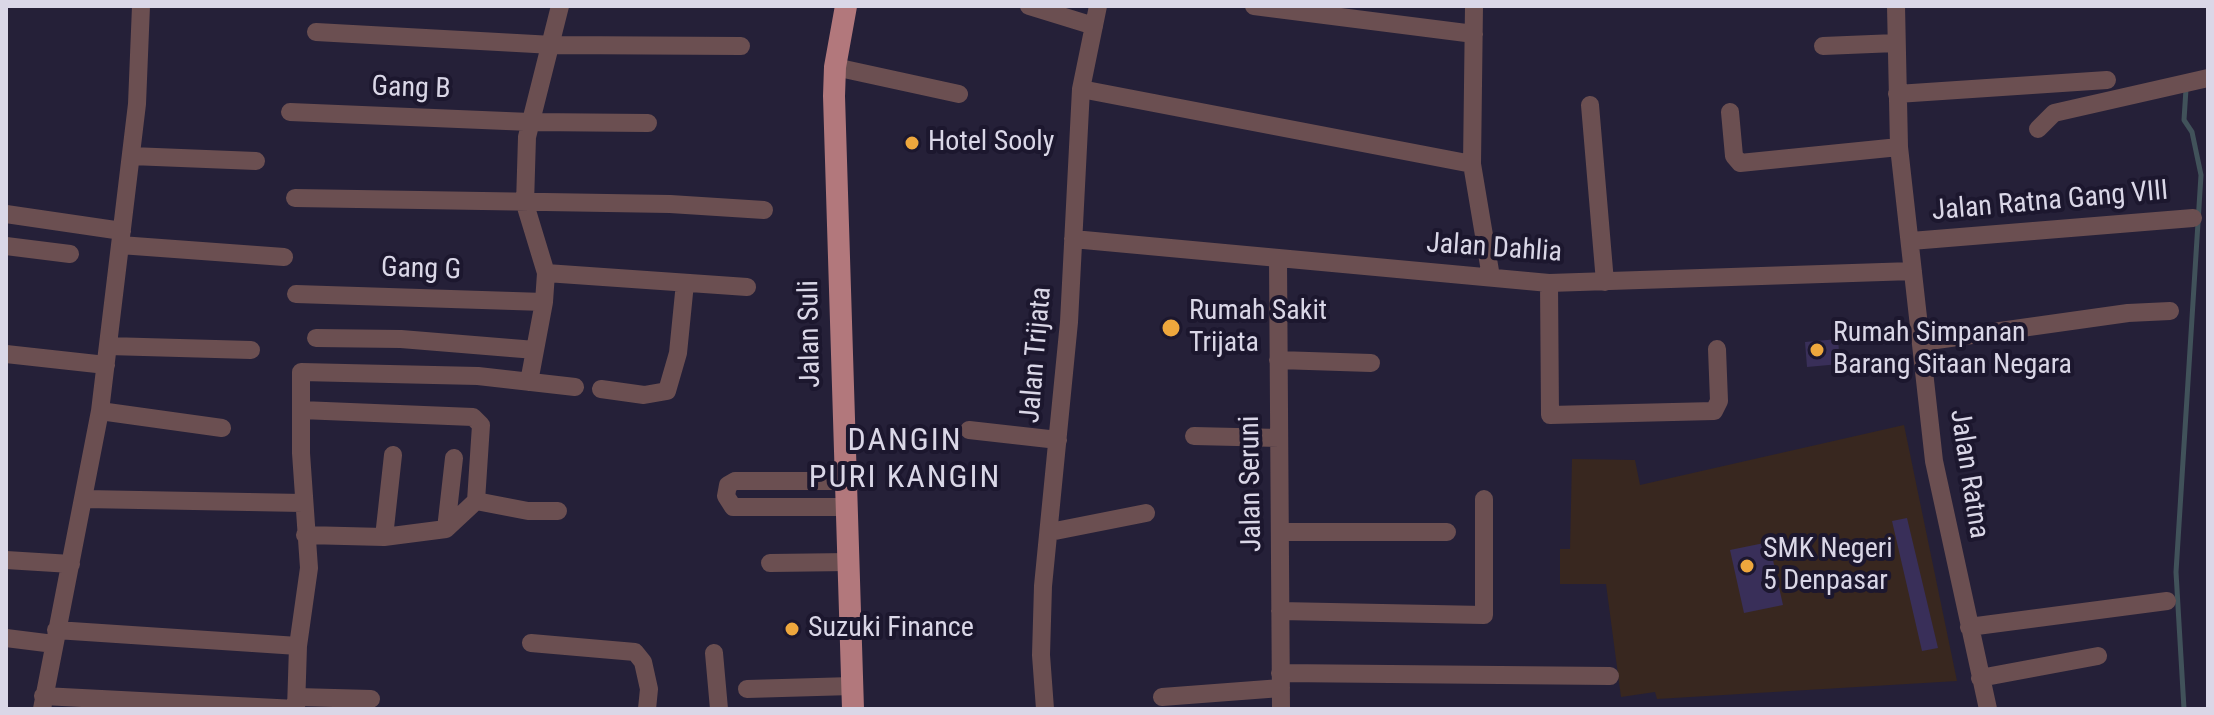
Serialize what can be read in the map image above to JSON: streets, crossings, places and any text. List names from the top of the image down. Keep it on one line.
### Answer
{"streets":{"main road":["Jalan Suli"],"street":["Gang B","Jalan Ratna Gang VIII","Jalan Dahlia","Gang G","Jalan Trijata","Jalan Ratna","Jalan Seruni"]},"crossings":[["Jalan Ratna Gang VIII","Jalan Ratna"],["Jalan Dahlia","Jalan Trijata"],["Jalan Dahlia","Jalan Ratna"],["Jalan Dahlia","Jalan Seruni"]],"districts":["DANGIN PURI KANGIN"],"places":["Hotel Sooly","Rumah Sakit Trijata","Rumah Simpanan Barang Sitaan Negara","SMK Negeri 5 Denpasar","Suzuki Finance"]}
